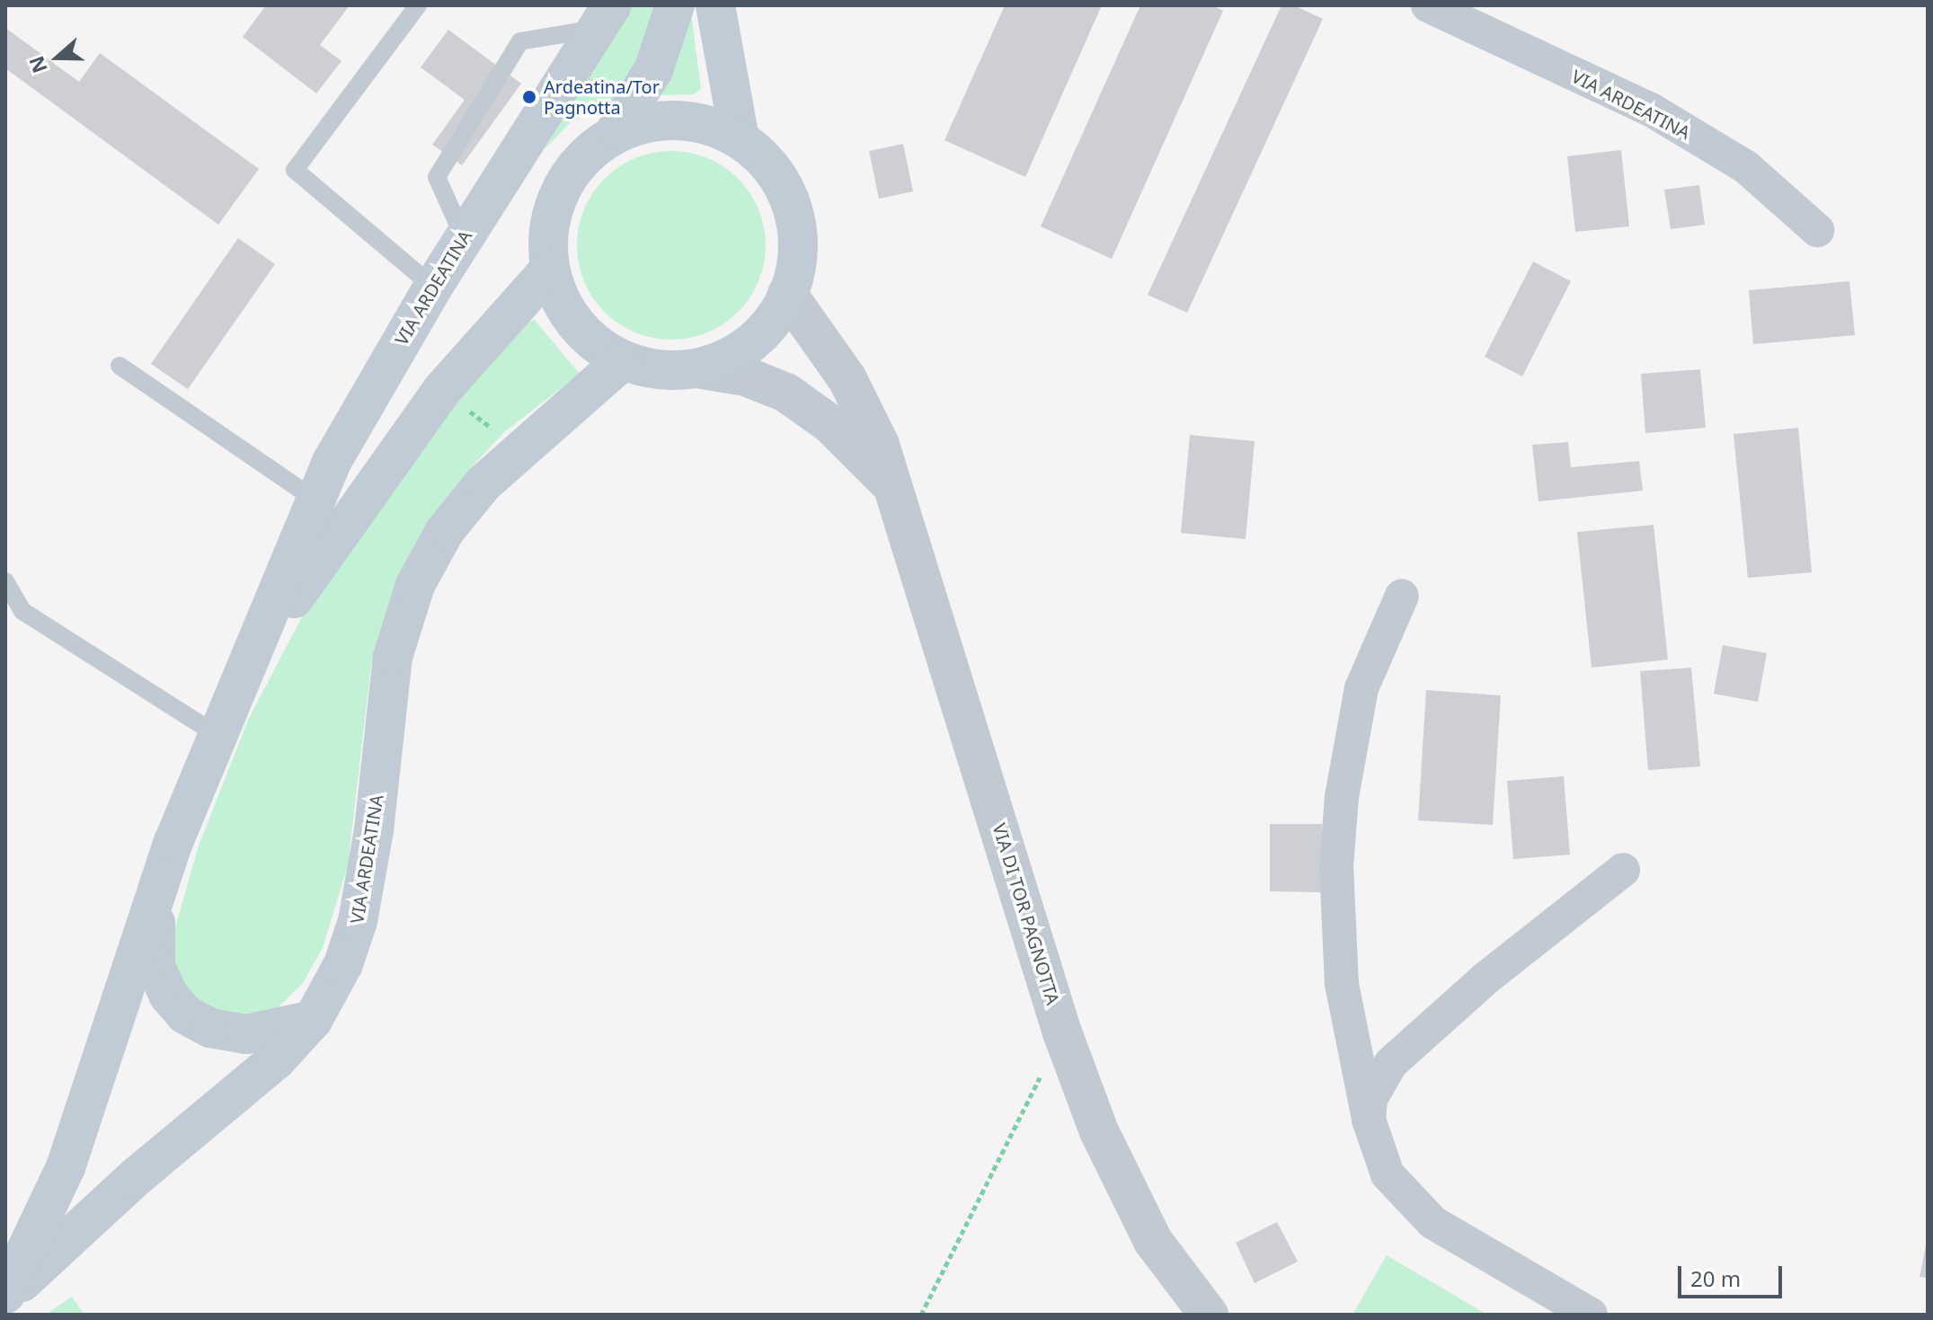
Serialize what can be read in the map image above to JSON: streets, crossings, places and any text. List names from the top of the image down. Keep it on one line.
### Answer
{"streets":{"main road":["VIA ARDEATINA"],"street":["VIA DI TOR PAGNOTTA"]},"crossings":[["VIA ARDEATINA","VIA DI TOR PAGNOTTA"]],"places":["Ardeatina/Tor Pagnotta"],"scale_bar":"20 m","north":"left"}
